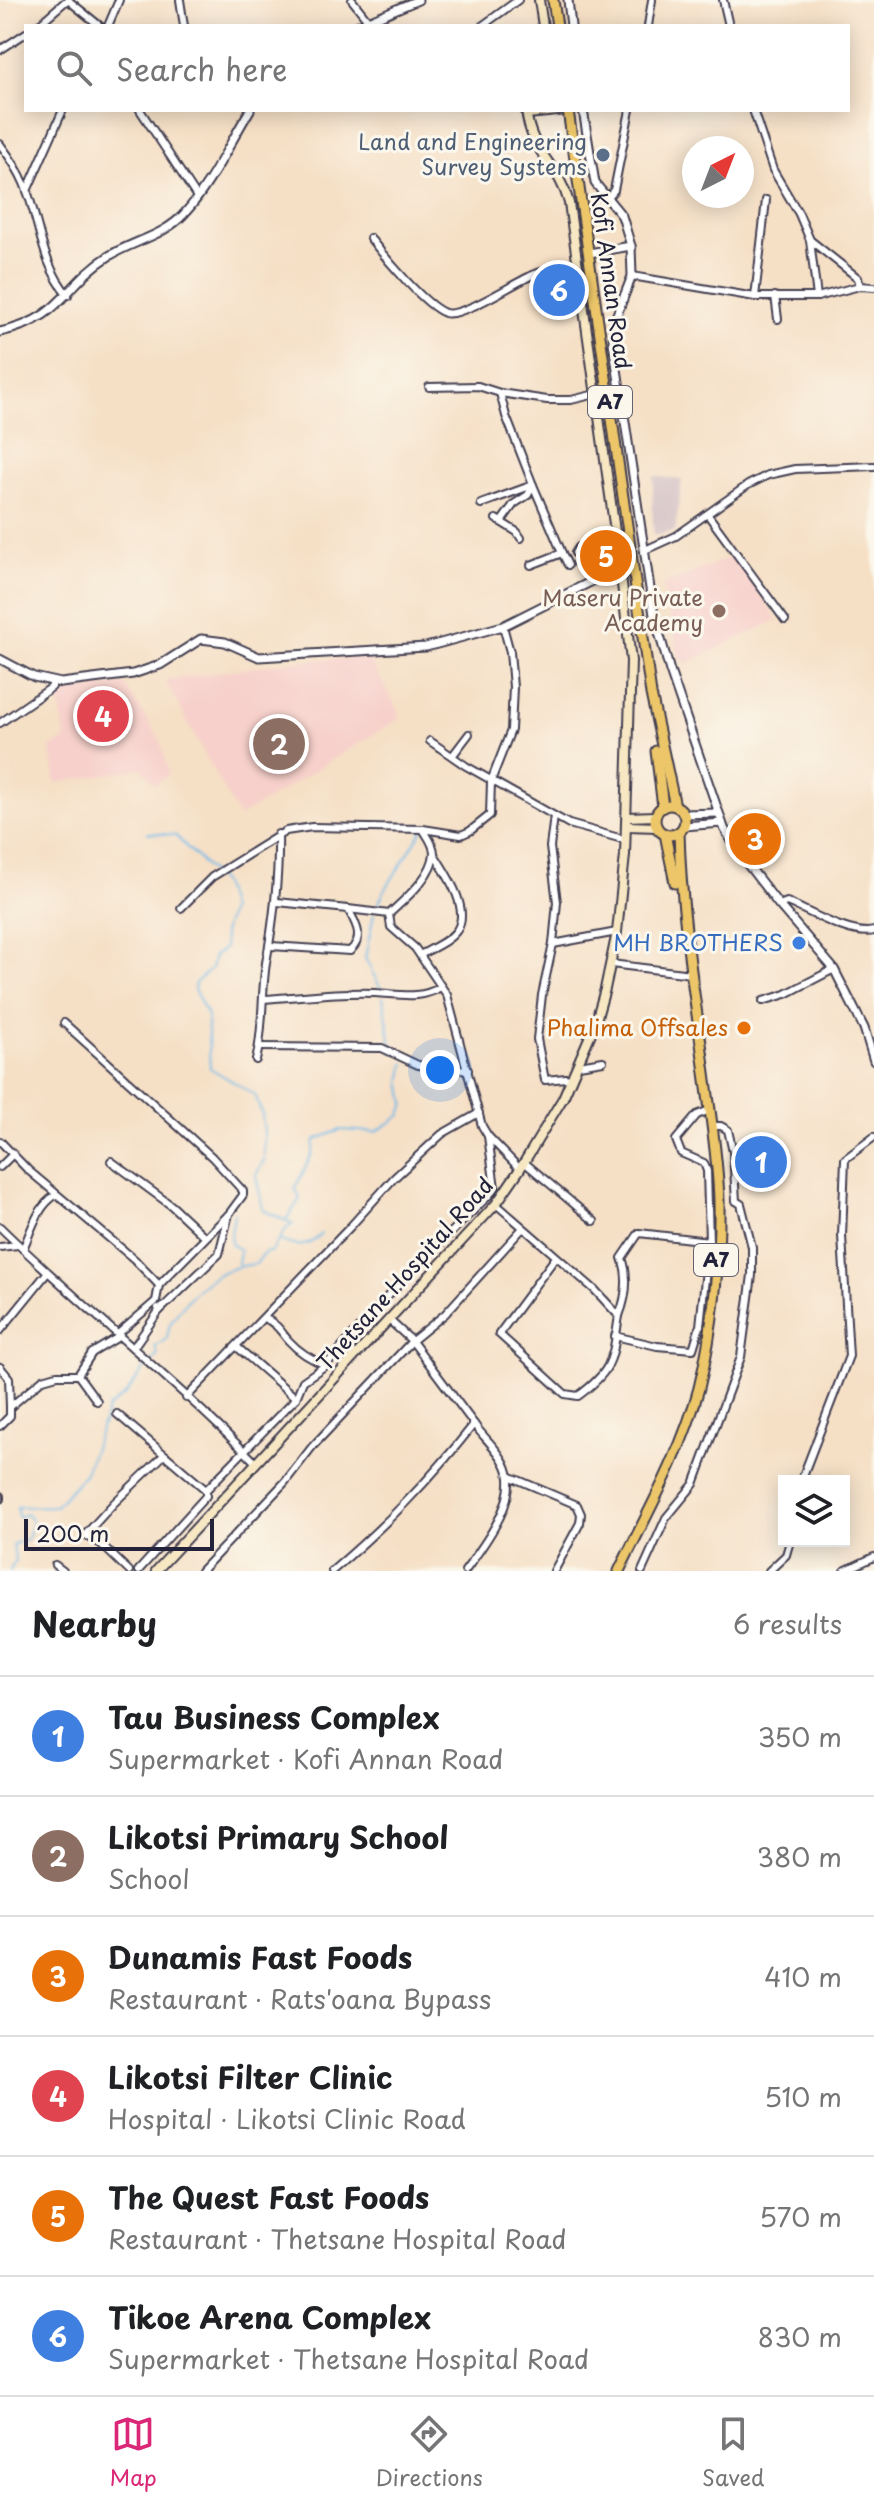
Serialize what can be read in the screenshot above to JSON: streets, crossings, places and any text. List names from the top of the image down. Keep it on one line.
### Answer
{"streets":{"main road":["Kofi Annan Road","A7","Thetsane Hospital Road"]},"crossings":[["Kofi Annan Road","A7"]],"places":["Land and Engineering Survey Systems","Maseru Private Academy","MH BROTHERS","Phalima Offsales"],"scale_bar":"200 m","north":"top right","page":{"search":"Search here","pins":["6","5","4","2","3","1"],"scale":"200 m","heading":["Nearby","6 results"],"list":[{"mark":"1","name":"Tau Business Complex","note":"Supermarket · Kofi Annan Road","value":"350 m"},{"mark":"2","name":"Likotsi Primary School","note":"School","value":"380 m"},{"mark":"3","name":"Dunamis Fast Foods","note":"Restaurant · Rats'oana Bypass","value":"410 m"},{"mark":"4","name":"Likotsi Filter Clinic","note":"Hospital · Likotsi Clinic Road","value":"510 m"},{"mark":"5","name":"The Quest Fast Foods","note":"Restaurant · Thetsane Hospital Road","value":"570 m"},{"mark":"6","name":"Tikoe Arena Complex","note":"Supermarket · Thetsane Hospital Road","value":"830 m"}],"nav":["Map","Directions","Saved"]}}
